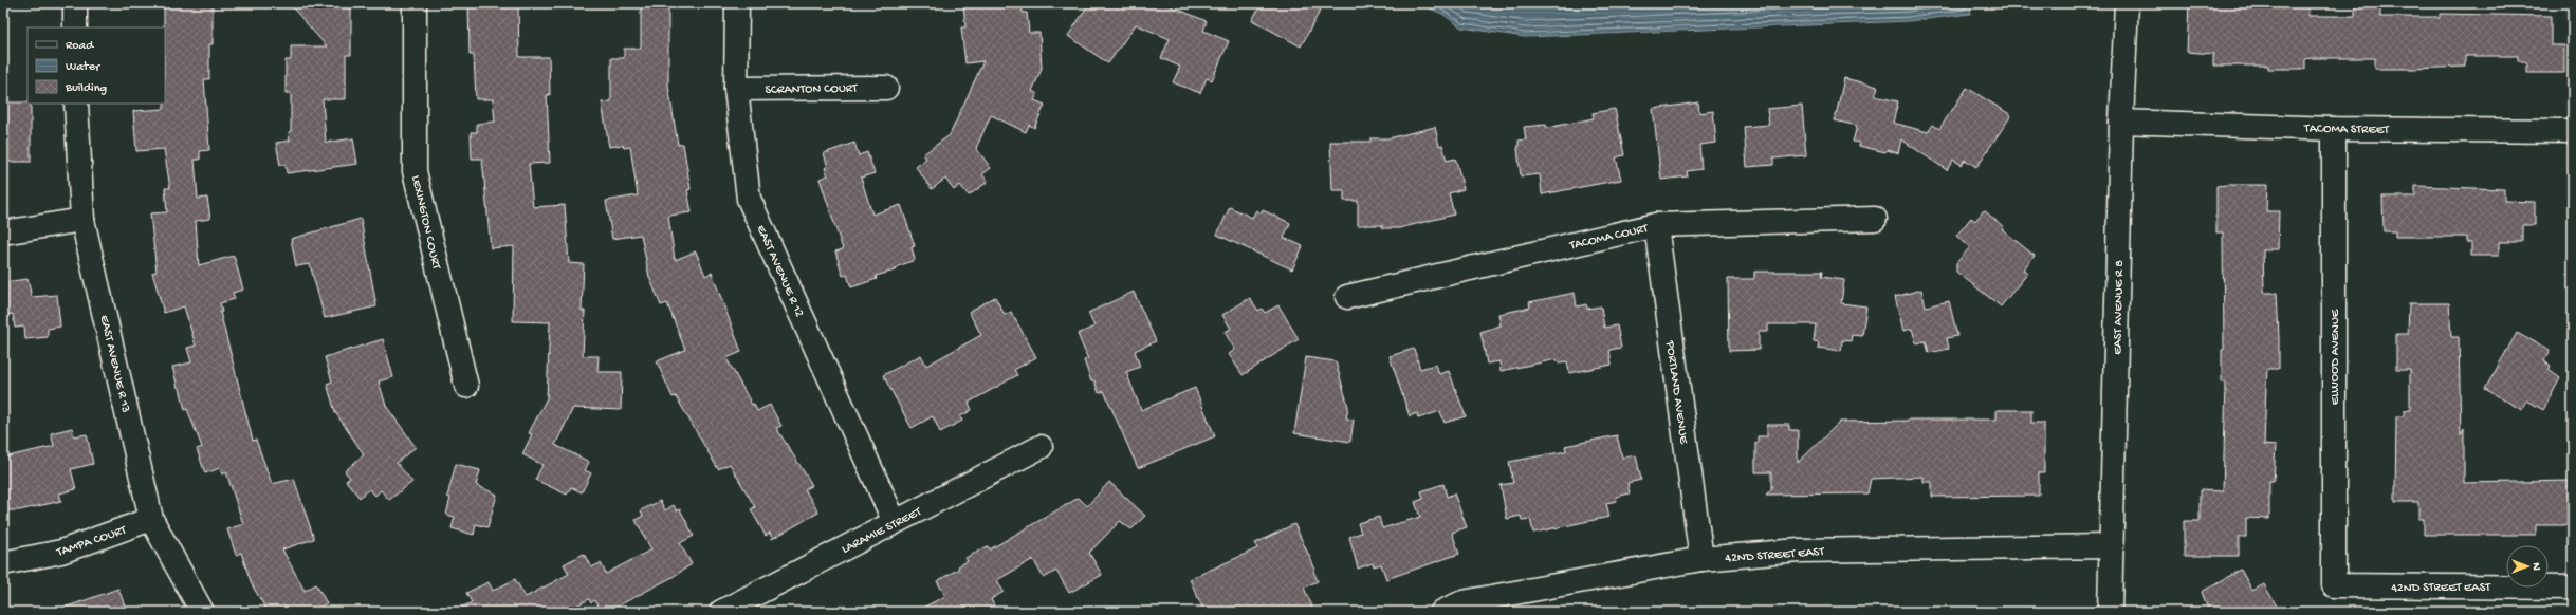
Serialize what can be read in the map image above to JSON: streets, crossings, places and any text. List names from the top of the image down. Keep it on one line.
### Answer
{"streets":{"street":["SCRANTON COURT","TACOMA STREET","LEXINGTON COURT","TACOMA COURT","EAST AVENUE R 12","EAST AVENUE R 8","ELWOOD AVENUE","EAST AVENUE R 13","PORTLAND AVENUE","LARAMIE STREET","TAMPA COURT","42ND STREET EAST"]},"crossings":[["SCRANTON COURT","EAST AVENUE R 12"],["TACOMA STREET","EAST AVENUE R 8"],["TACOMA STREET","ELWOOD AVENUE"],["TACOMA COURT","PORTLAND AVENUE"],["EAST AVENUE R 12","LARAMIE STREET"],["EAST AVENUE R 8","42ND STREET EAST"],["ELWOOD AVENUE","42ND STREET EAST"],["EAST AVENUE R 13","TAMPA COURT"],["PORTLAND AVENUE","42ND STREET EAST"]],"legend":["Road","Water","Building"],"north":"right"}
